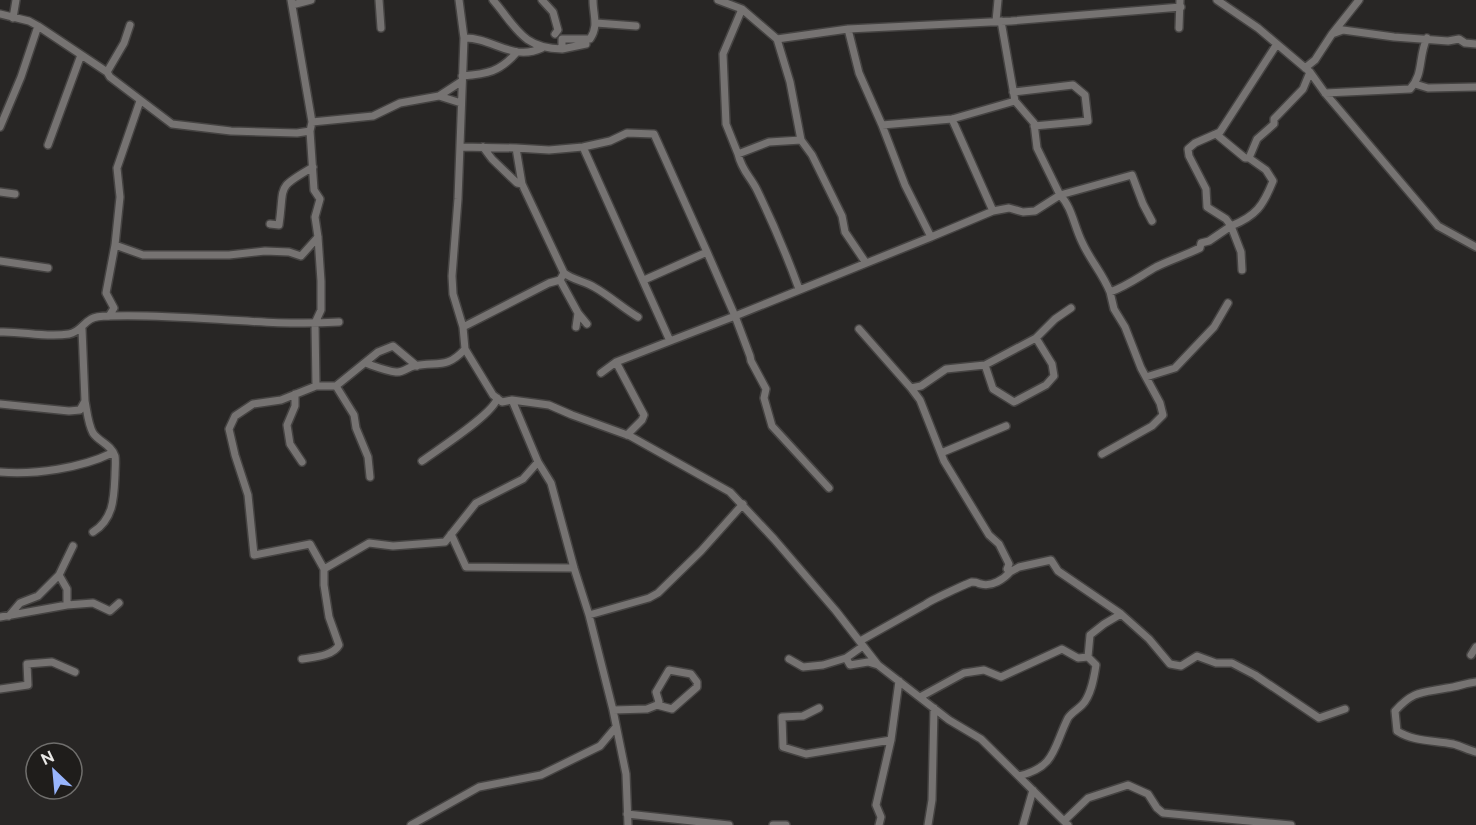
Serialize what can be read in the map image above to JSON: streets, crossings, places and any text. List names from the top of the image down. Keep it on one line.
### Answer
{"north":"top left"}
